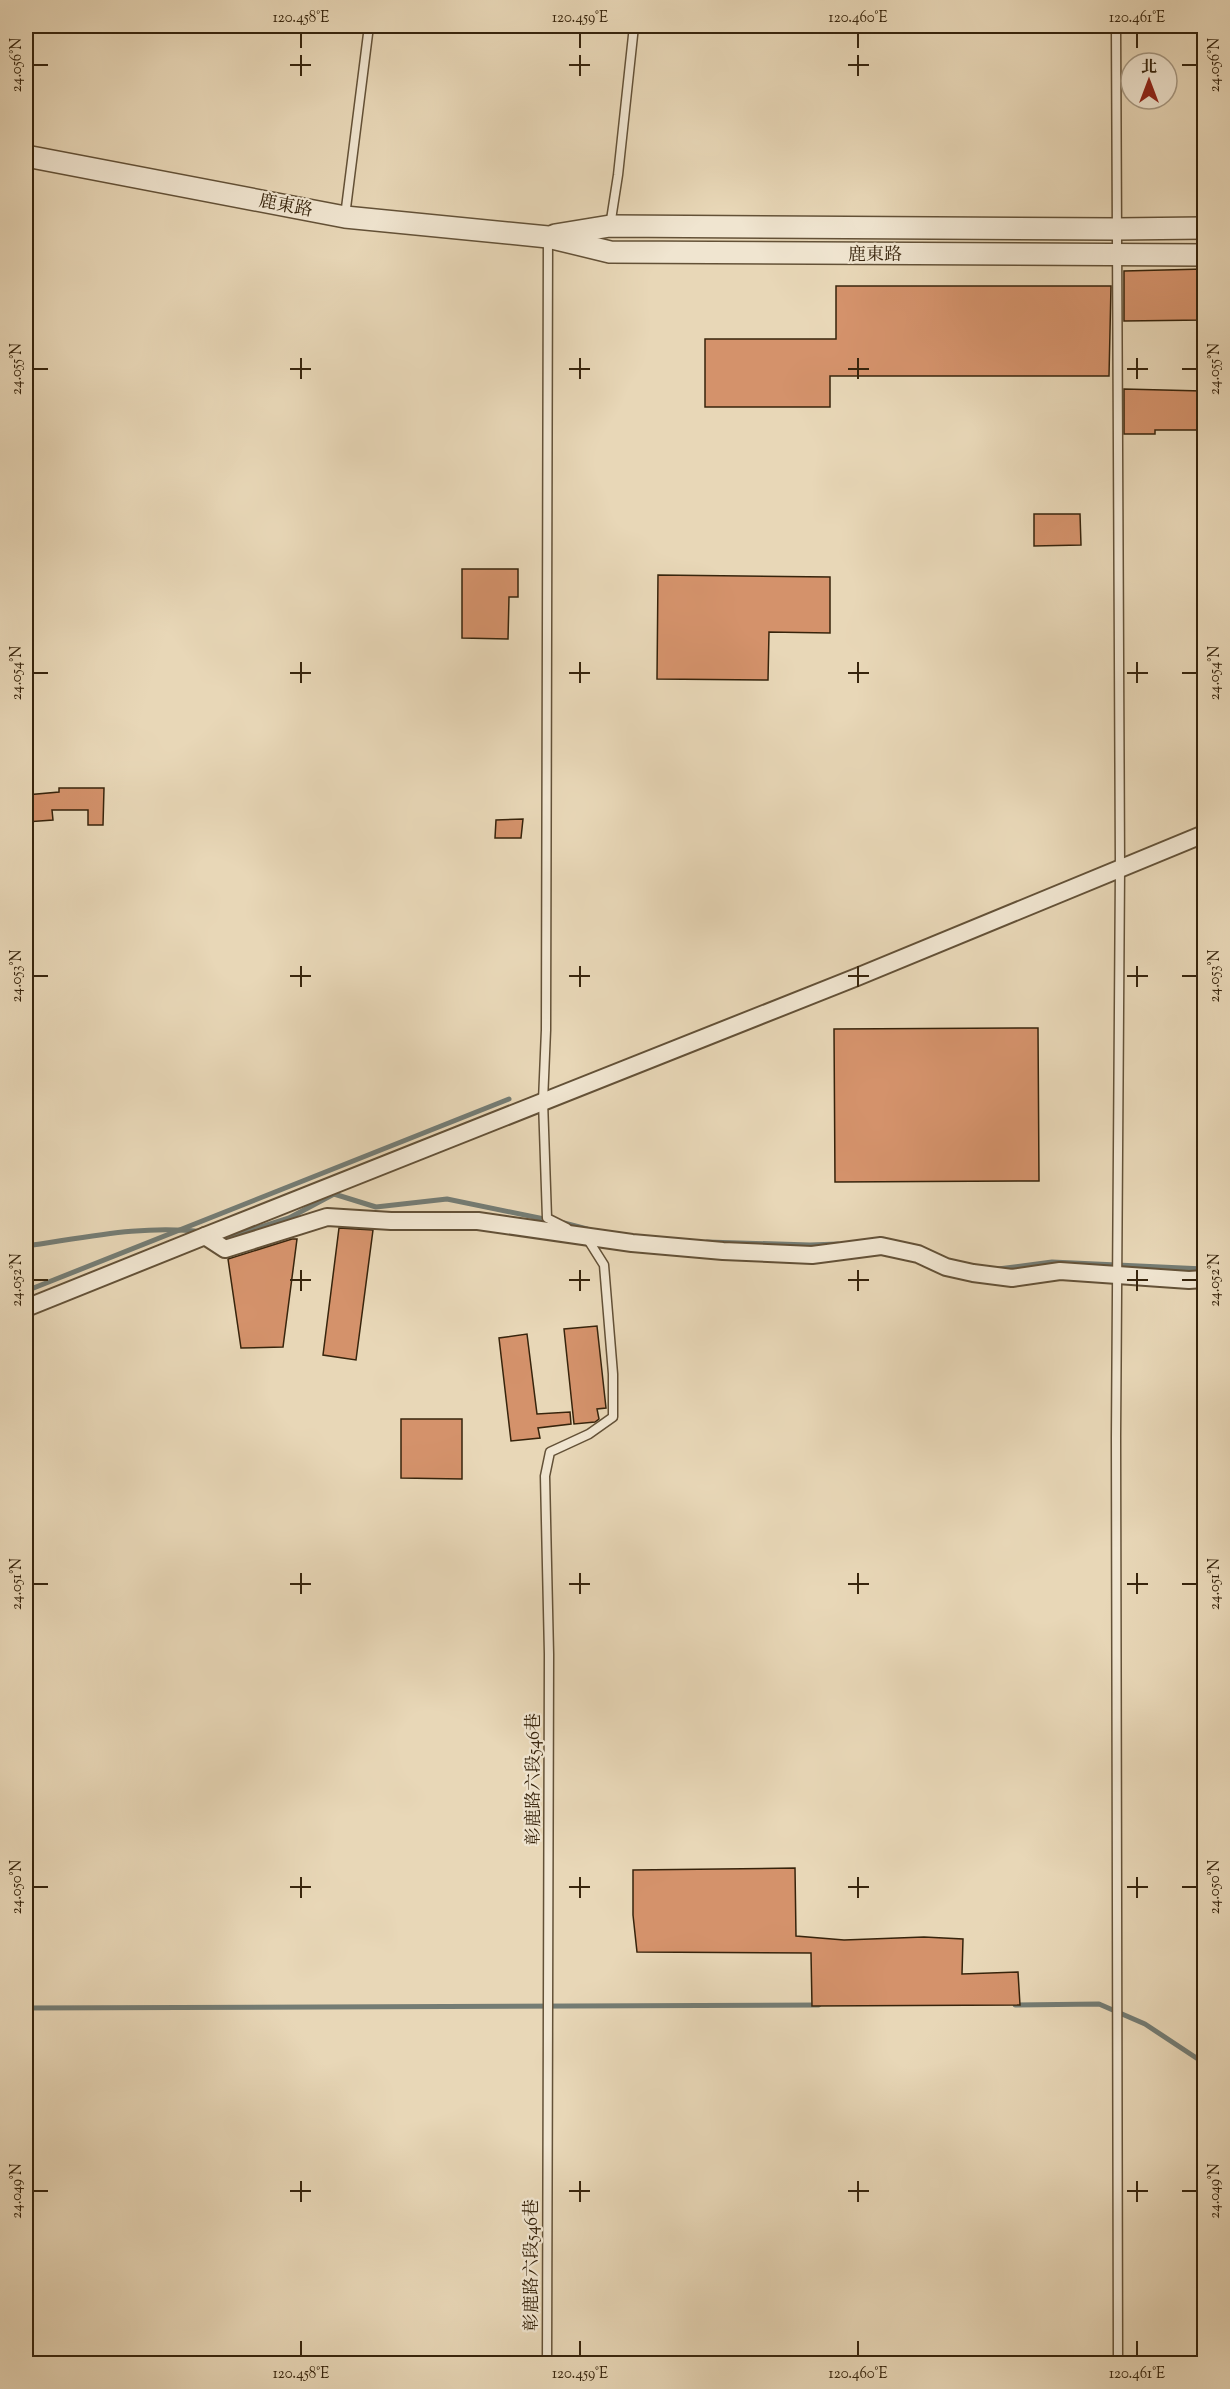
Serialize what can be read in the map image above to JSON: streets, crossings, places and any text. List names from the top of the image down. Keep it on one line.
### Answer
{"streets":{"street":["鹿東路"],"lane":["彰鹿路六段546巷"]},"north":"top","coordinates":["120.458°E","120.459°E","120.460°E","120.461°E","24.056°N","24.055°N","24.054°N","24.053°N","24.052°N","24.051°N","24.050°N","24.049°N"]}
